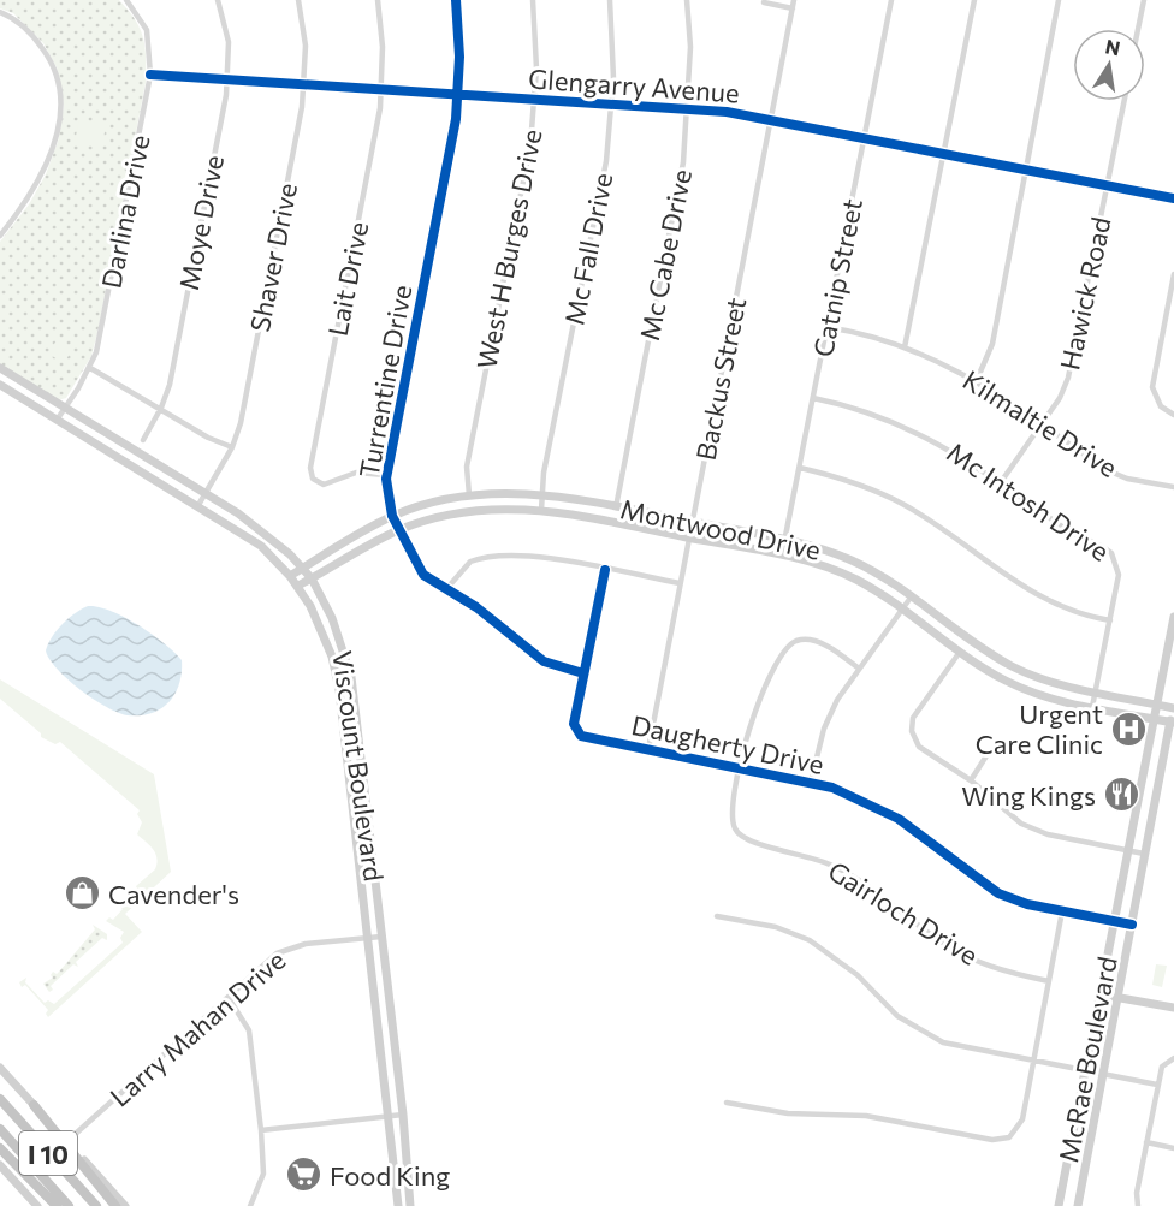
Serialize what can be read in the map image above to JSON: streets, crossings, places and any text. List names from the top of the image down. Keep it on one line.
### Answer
{"streets":{"highway":["I 10"],"main road":["Glengarry Avenue","Turrentine Drive","Montwood Drive","Viscount Boulevard","McRae Boulevard"],"street":["Darlina Drive","Moye Drive","West H Burges Drive","Mc Fall Drive","Mc Cabe Drive","Shaver Drive","Catnip Street","Lait Drive","Hawick Road","Backus Street","Kilmaltie Drive","Mc Intosh Drive","Daugherty Drive","Gairloch Drive","Larry Mahan Drive"]},"crossings":[["Glengarry Avenue","Darlina Drive"],["Glengarry Avenue","Moye Drive"],["Glengarry Avenue","West H Burges Drive"],["Glengarry Avenue","Mc Fall Drive"],["Glengarry Avenue","Mc Cabe Drive"],["Glengarry Avenue","Shaver Drive"],["Glengarry Avenue","Catnip Street"],["Glengarry Avenue","Lait Drive"],["Glengarry Avenue","Hawick Road"],["Glengarry Avenue","Backus Street"],["Glengarry Avenue","Turrentine Drive"],["Darlina Drive","Viscount Boulevard"],["West H Burges Drive","Montwood Drive"],["Mc Fall Drive","Montwood Drive"],["Mc Cabe Drive","Montwood Drive"],["Shaver Drive","Viscount Boulevard"],["Catnip Street","Kilmaltie Drive"],["Catnip Street","Mc Intosh Drive"],["Catnip Street","Montwood Drive"],["Lait Drive","Turrentine Drive"],["Hawick Road","Kilmaltie Drive"],["Hawick Road","Mc Intosh Drive"],["Backus Street","Montwood Drive"],["Backus Street","Daugherty Drive"],["Turrentine Drive","Montwood Drive"],["Turrentine Drive","Daugherty Drive"],["Mc Intosh Drive","Montwood Drive"],["Montwood Drive","Viscount Boulevard"],["Montwood Drive","McRae Boulevard"],["Daugherty Drive","Gairloch Drive"],["Daugherty Drive","McRae Boulevard"],["Viscount Boulevard","Larry Mahan Drive"]],"places":{"hospital":["Urgent Care Clinic"],"restaurant":["Wing Kings"],"shop":["Cavender's"],"supermarket":["Food King"]},"north":"top"}
